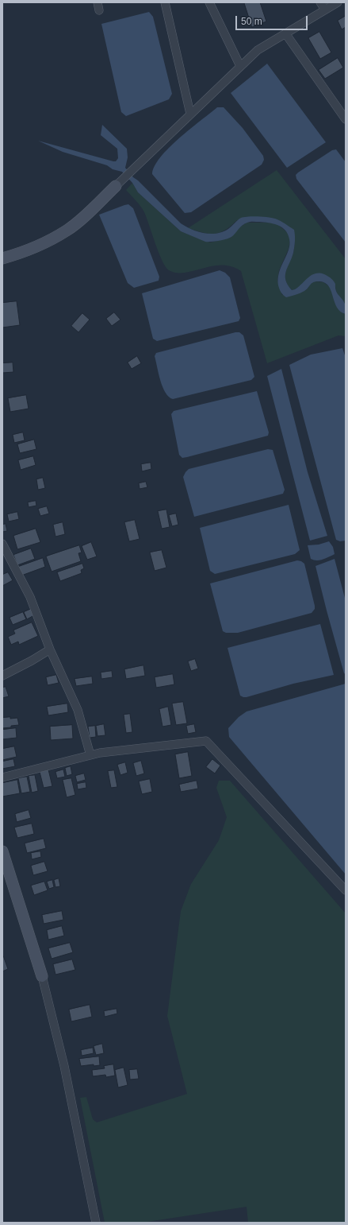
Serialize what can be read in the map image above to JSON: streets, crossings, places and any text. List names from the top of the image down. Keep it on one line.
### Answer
{"scale_bar":"50 m"}
